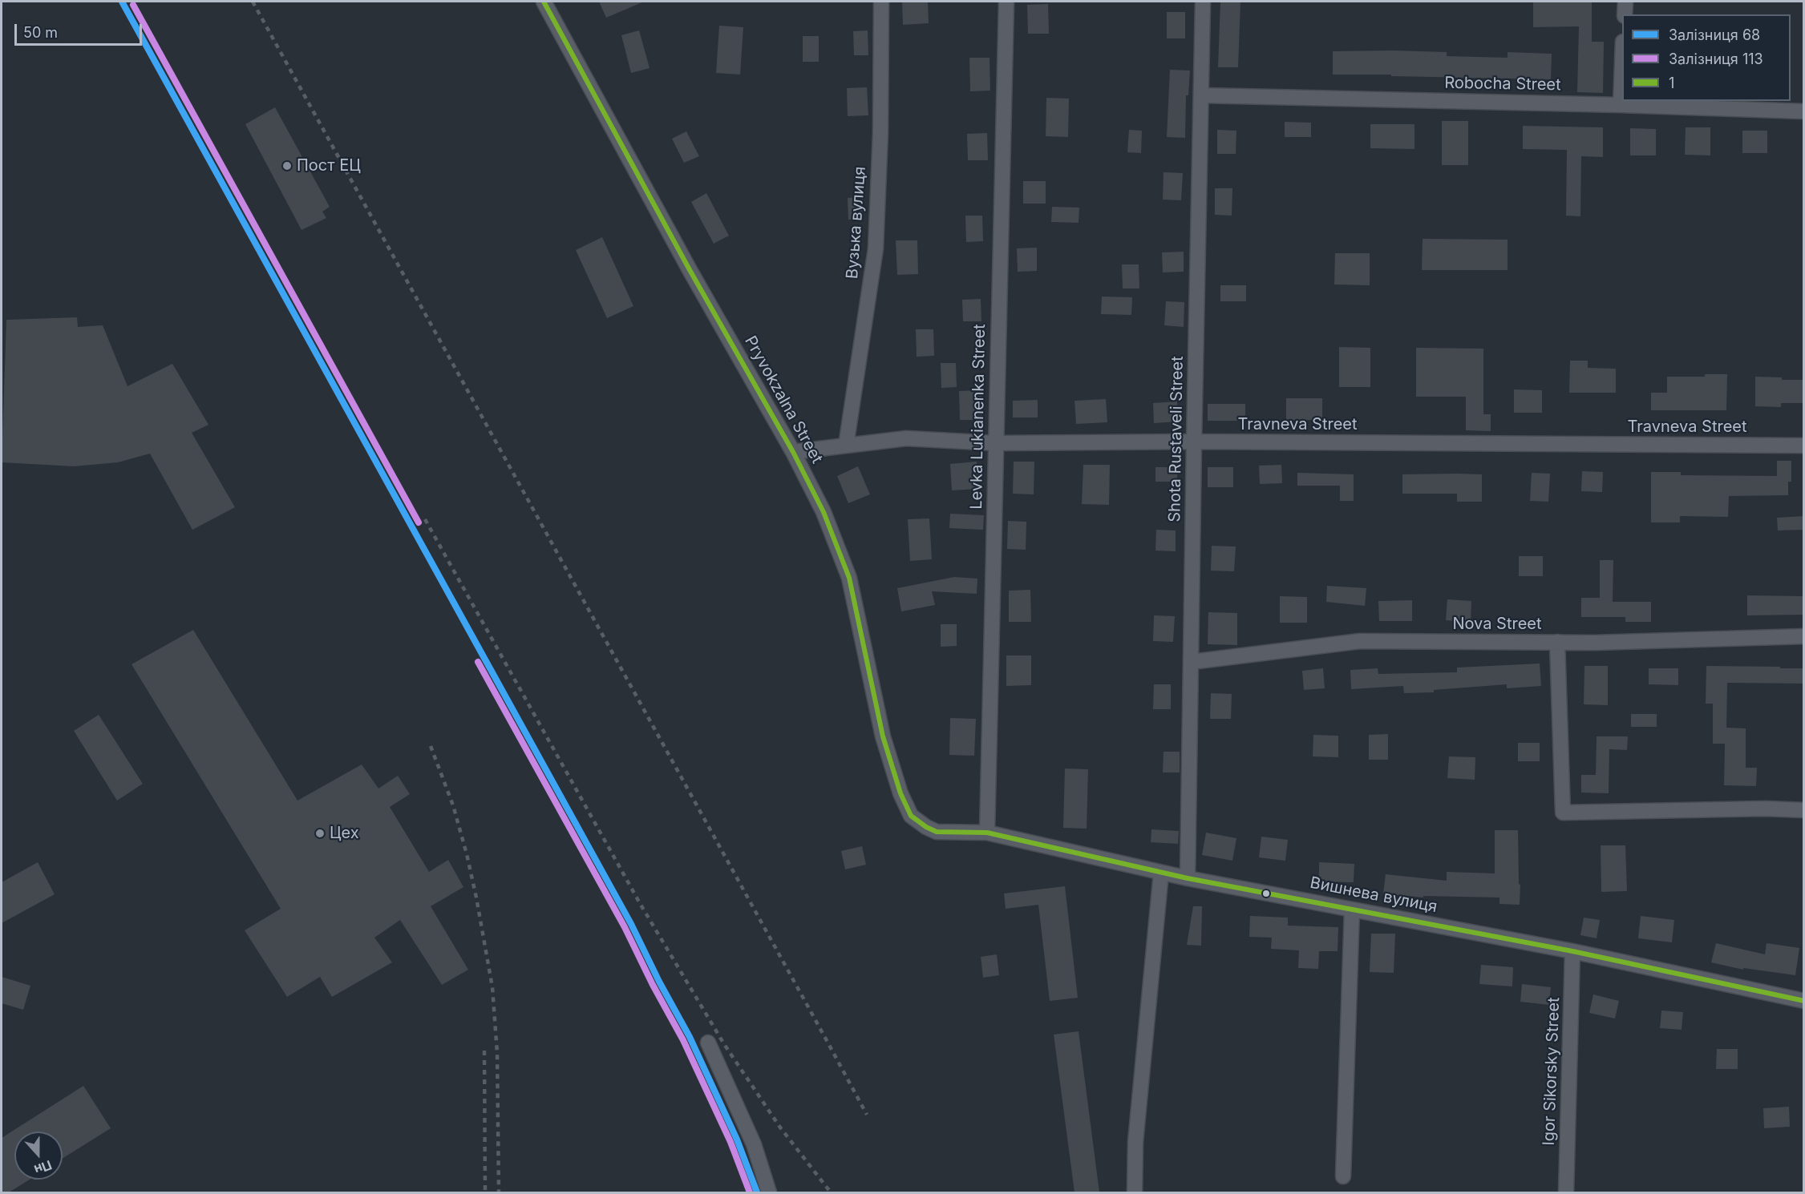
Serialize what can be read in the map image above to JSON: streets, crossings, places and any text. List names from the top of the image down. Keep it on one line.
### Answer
{"streets":{"street":["Robocha Street","Вузька вулиця","Pryvokzalna Street","Levka Lukianenka Street","Travneva Street","Shota Rustaveli Street","Nova Street","Вишнева вулиця","Igor Sikorsky Street"]},"crossings":[["Robocha Street","Shota Rustaveli Street"],["Вузька вулиця","Travneva Street"],["Pryvokzalna Street","Travneva Street"],["Pryvokzalna Street","Вишнева вулиця"],["Levka Lukianenka Street","Travneva Street"],["Levka Lukianenka Street","Вишнева вулиця"],["Travneva Street","Shota Rustaveli Street"],["Shota Rustaveli Street","Nova Street"],["Shota Rustaveli Street","Вишнева вулиця"],["Вишнева вулиця","Igor Sikorsky Street"]],"places":["Пост ЕЦ","Цех"],"lines":["rail line 68","transit line 1","rail line 113"],"legend":["Залізниця 68","Залізниця 113","1"],"scale_bar":"50 m","north":"bottom"}
